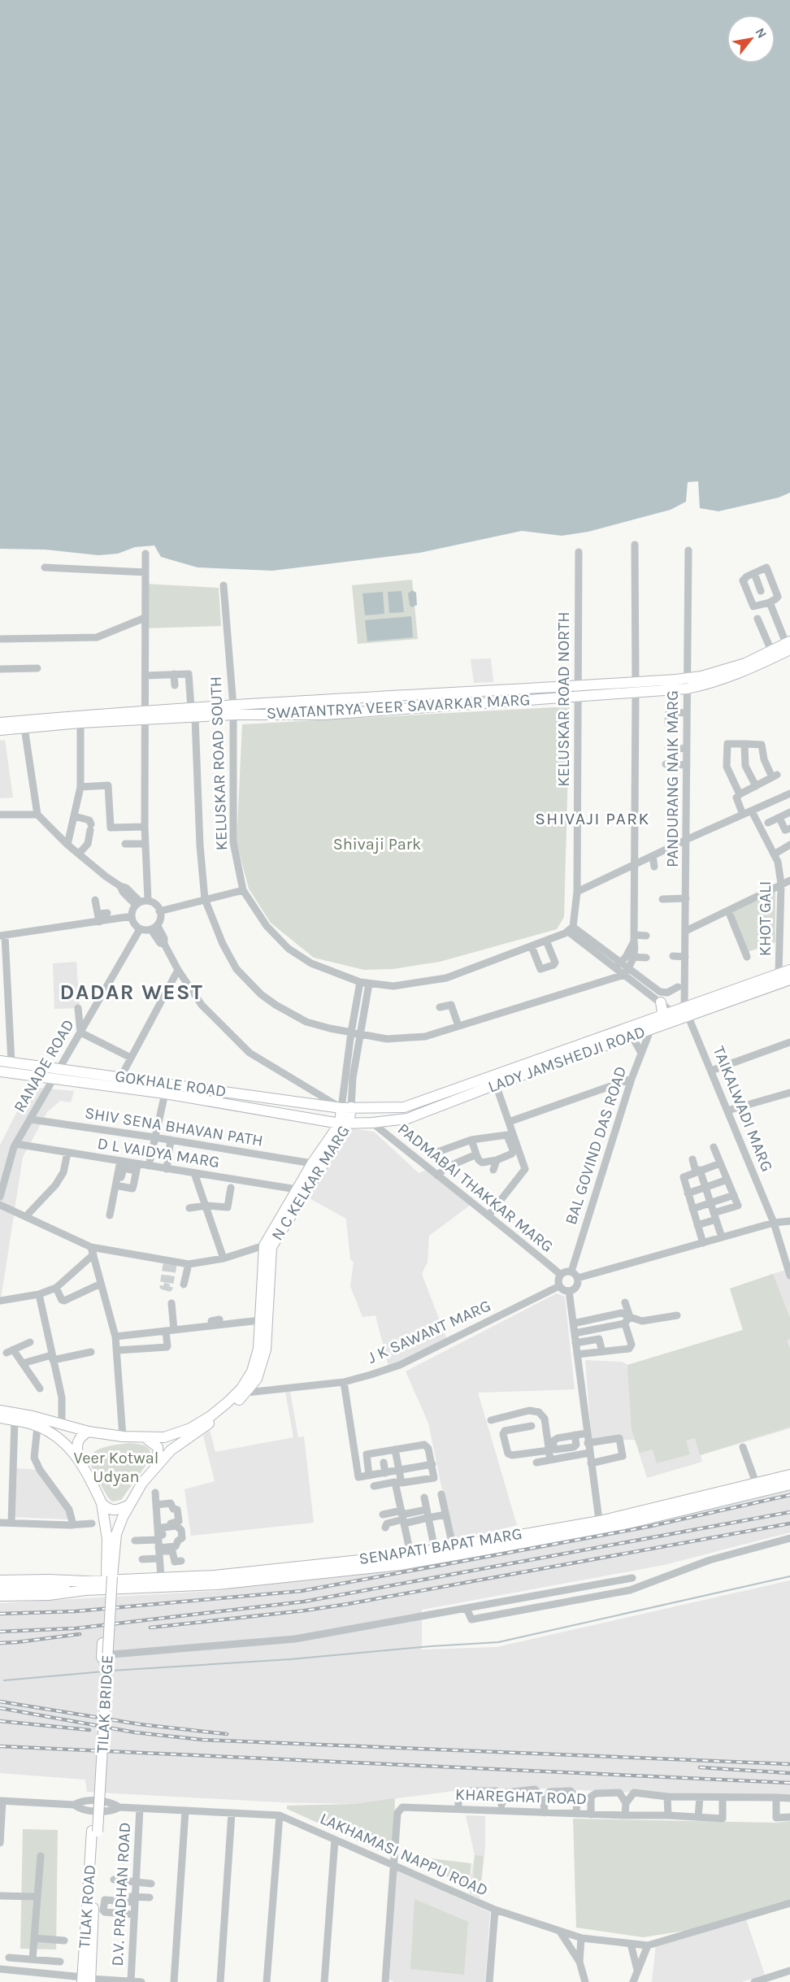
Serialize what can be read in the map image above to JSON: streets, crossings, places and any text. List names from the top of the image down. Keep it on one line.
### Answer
{"streets":{"main road":["SWATANTRYA VEER SAVARKAR MARG","LADY JAMSHEDJI ROAD","GOKHALE ROAD","N C KELKAR MARG","SENAPATI BAPAT MARG","TILAK BRIDGE","TILAK ROAD"],"street":["KELUSKAR ROAD NORTH","KELUSKAR ROAD SOUTH","PANDURANG NAIK MARG","KHOT GALI","RANADE ROAD","TAIKALWADI MARG","SHIV SENA BHAVAN PATH","BAL GOVIND DAS ROAD","D L VAIDYA MARG","PADMABAI THAKKAR MARG","J K SAWANT MARG","KHAREGHAT ROAD","LAKHAMASI NAPPU ROAD","D.V. PRADHAN ROAD"]},"crossings":[["KELUSKAR ROAD NORTH","SWATANTRYA VEER SAVARKAR MARG"],["KELUSKAR ROAD NORTH","KELUSKAR ROAD SOUTH"],["SWATANTRYA VEER SAVARKAR MARG","KELUSKAR ROAD SOUTH"],["SWATANTRYA VEER SAVARKAR MARG","PANDURANG NAIK MARG"],["KELUSKAR ROAD SOUTH","N C KELKAR MARG"],["PANDURANG NAIK MARG","LADY JAMSHEDJI ROAD"],["PANDURANG NAIK MARG","TAIKALWADI MARG"],["KHOT GALI","LADY JAMSHEDJI ROAD"],["LADY JAMSHEDJI ROAD","GOKHALE ROAD"],["LADY JAMSHEDJI ROAD","TAIKALWADI MARG"],["LADY JAMSHEDJI ROAD","BAL GOVIND DAS ROAD"],["LADY JAMSHEDJI ROAD","N C KELKAR MARG"],["LADY JAMSHEDJI ROAD","PADMABAI THAKKAR MARG"],["RANADE ROAD","GOKHALE ROAD"],["RANADE ROAD","SHIV SENA BHAVAN PATH"],["RANADE ROAD","D L VAIDYA MARG"],["GOKHALE ROAD","N C KELKAR MARG"],["SHIV SENA BHAVAN PATH","N C KELKAR MARG"],["BAL GOVIND DAS ROAD","PADMABAI THAKKAR MARG"],["BAL GOVIND DAS ROAD","J K SAWANT MARG"],["D L VAIDYA MARG","N C KELKAR MARG"],["N C KELKAR MARG","J K SAWANT MARG"],["PADMABAI THAKKAR MARG","J K SAWANT MARG"],["TILAK BRIDGE","TILAK ROAD"],["KHAREGHAT ROAD","LAKHAMASI NAPPU ROAD"],["LAKHAMASI NAPPU ROAD","D.V. PRADHAN ROAD"]],"districts":["SHIVAJI PARK","DADAR WEST"],"parks":["Shivaji Park","Veer Kotwal Udyan"],"north":"top right"}
